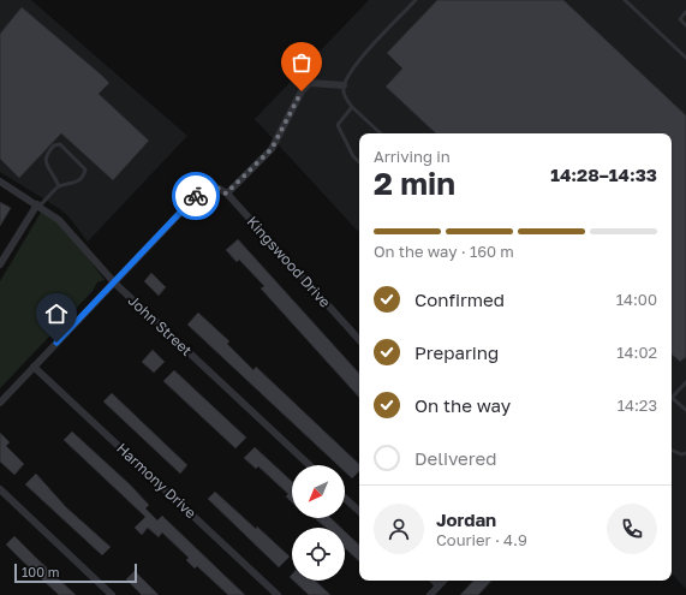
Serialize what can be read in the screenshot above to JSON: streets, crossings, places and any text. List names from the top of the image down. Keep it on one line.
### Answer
{"streets":{"street":["Kingswood Drive","John Street","Harmony Drive"]},"crossings":[["Kingswood Drive","John Street"]],"scale_bar":"100 m","north":"bottom left","page":{"heading":["2 min","Arriving in","14:28–14:33"],"panel":["Jordan","Courier · 4.9"],"bar":"On the way · 160 m","list":[["Confirmed","14:00"],["Preparing","14:02"],["On the way","14:23"],"Delivered"],"scale":"100 m"}}
